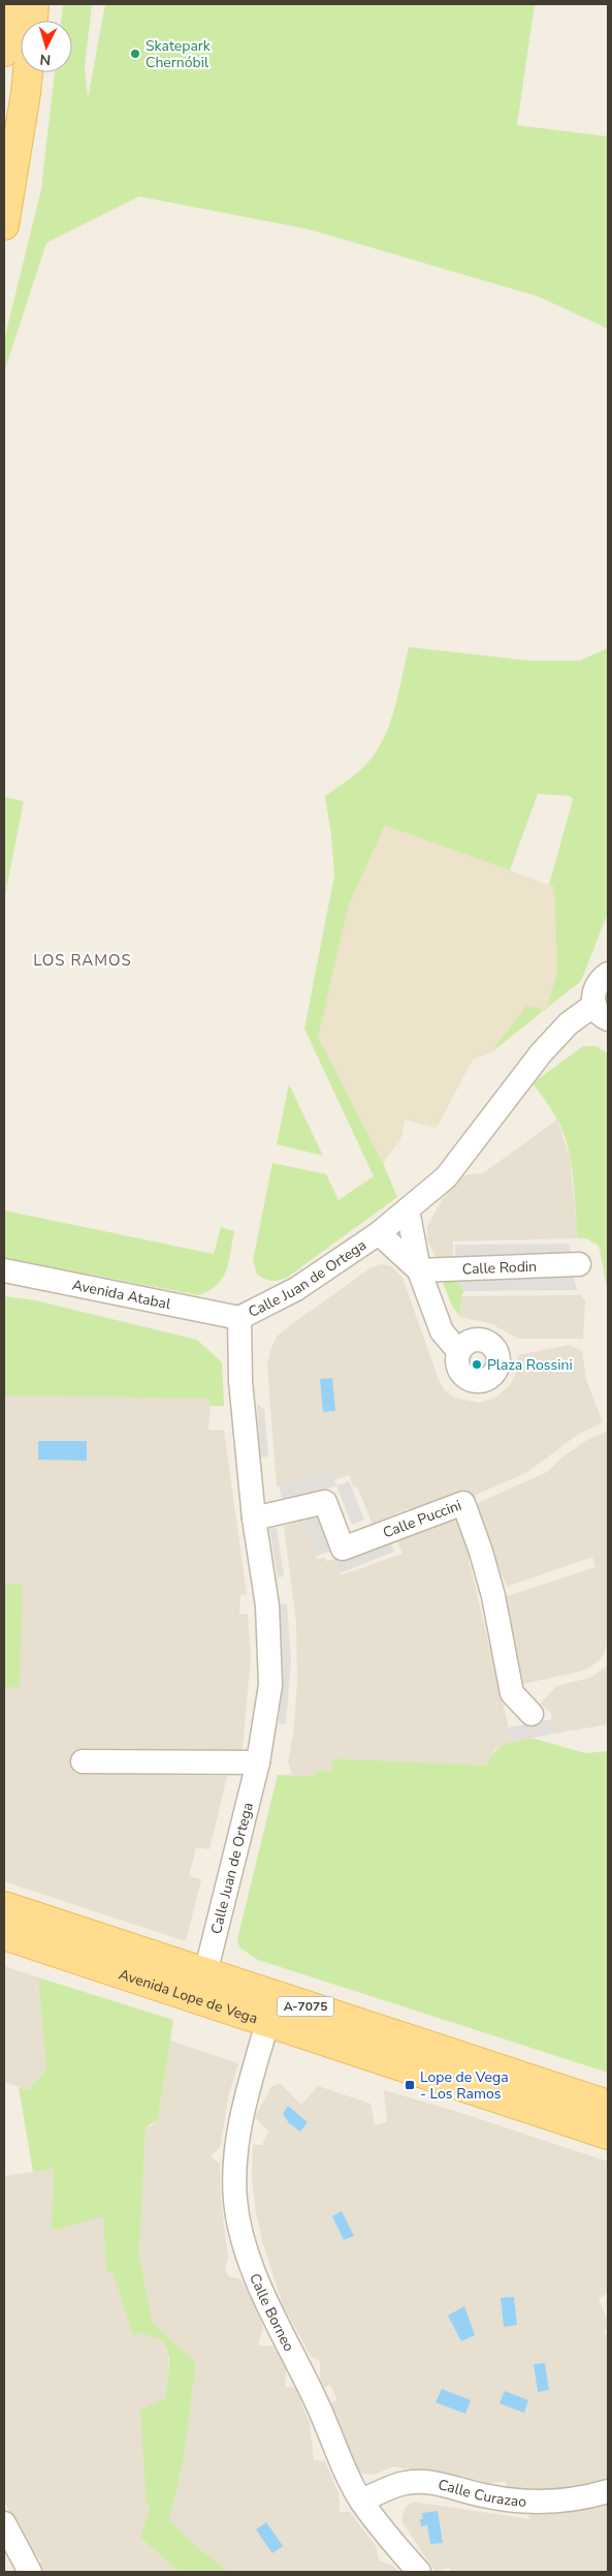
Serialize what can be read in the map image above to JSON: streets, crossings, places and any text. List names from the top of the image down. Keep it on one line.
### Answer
{"streets":{"main road":["Avenida Lope de Vega","A-7075"],"street":["Calle Rodin","Calle Juan de Ortega","Avenida Atabal","Calle Puccini","Calle Borneo","Calle Curazao"]},"crossings":[["Calle Juan de Ortega","Avenida Atabal"],["Calle Juan de Ortega","Calle Puccini"],["Calle Juan de Ortega","Avenida Lope de Vega"],["Avenida Lope de Vega","Calle Borneo"],["Calle Borneo","Calle Curazao"]],"districts":["LOS RAMOS"],"places":{"other":["Skatepark Chernóbil","Plaza Rossini"],"transit":["Lope de Vega - Los Ramos"]},"north":"bottom"}
